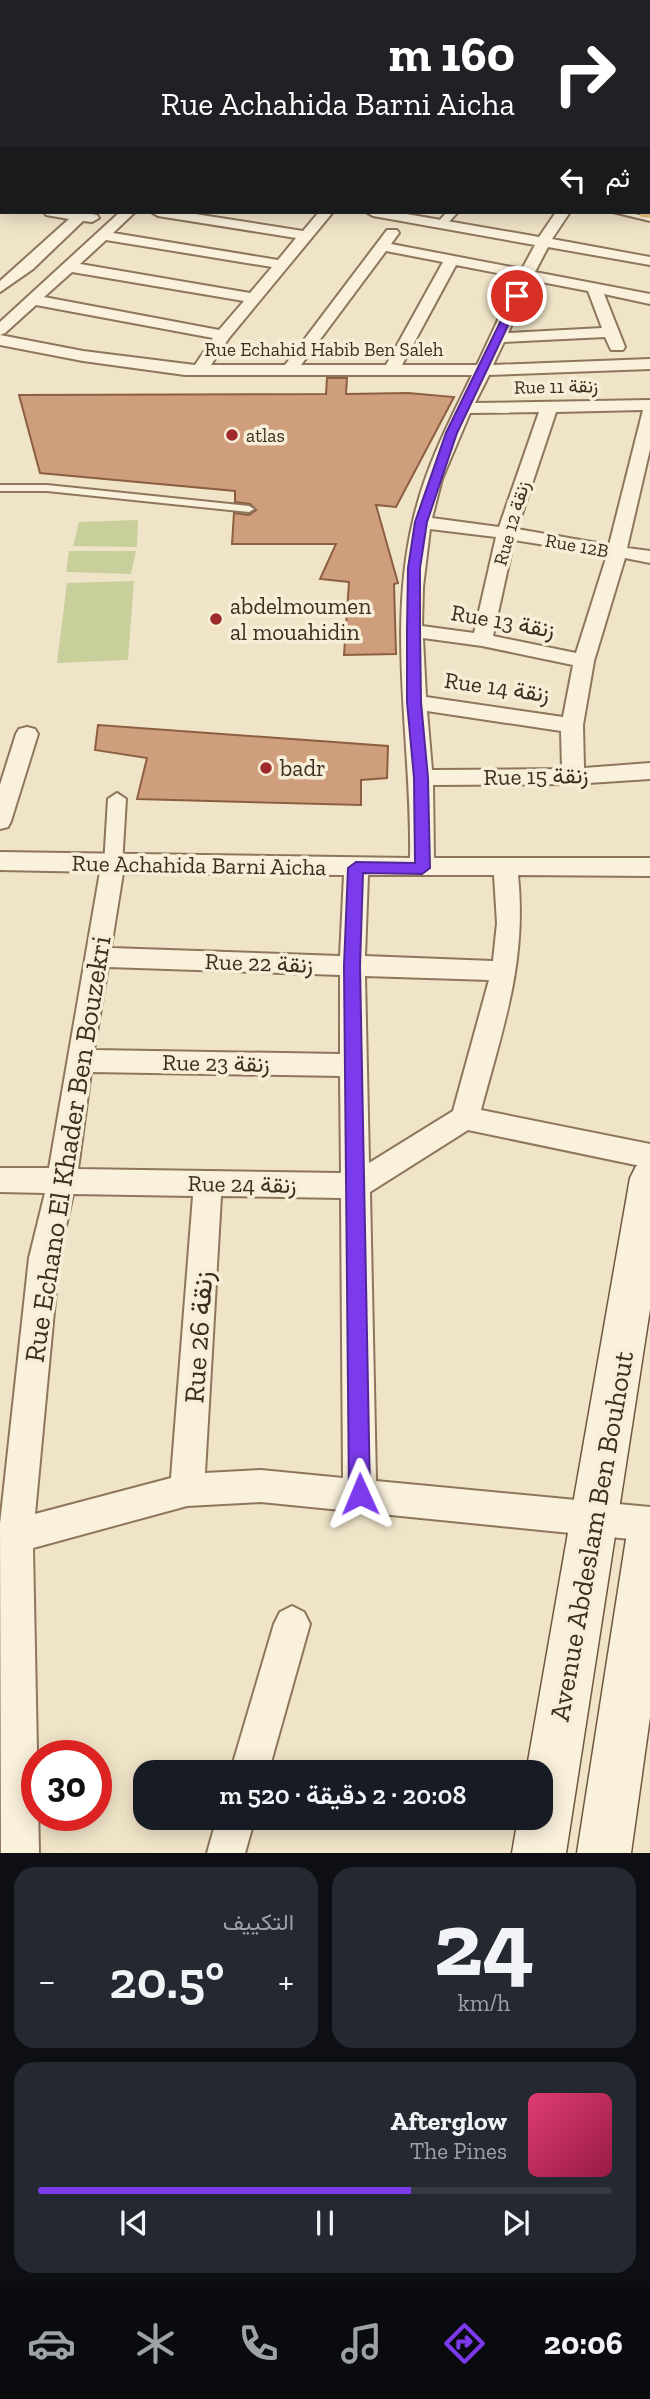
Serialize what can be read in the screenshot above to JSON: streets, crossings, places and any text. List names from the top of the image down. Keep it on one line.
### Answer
{"streets":{"main road":["Avenue Abdeslam Ben Bouhout"],"street":["Rue Echahid Habib Ben Saleh","Rue 11 زنقة","Rue 12 زنقة","Rue 12B","Rue 13 زنقة","Rue 14 زنقة","Rue 15 زنقة","Rue Achahida Barni Aicha","Rue 22 زنقة","Rue 23 زنقة","Rue Echano El Khader Ben Bouzekri","Rue 24 زنقة","Rue 26 زنقة"]},"crossings":[["Rue 11 زنقة","Rue 12 زنقة"],["Rue 12 زنقة","Rue 12B"],["Rue 12 زنقة","Rue 13 زنقة"],["Rue Achahida Barni Aicha","Rue Echano El Khader Ben Bouzekri"],["Rue 22 زنقة","Rue Echano El Khader Ben Bouzekri"],["Rue 23 زنقة","Rue Echano El Khader Ben Bouzekri"],["Rue Echano El Khader Ben Bouzekri","Rue 24 زنقة"],["Rue 24 زنقة","Rue 26 زنقة"]],"places":["atlas","abdelmoumen al mouahidin","badr"],"page":{"turn":["160 m","Rue Achahida Barni Aicha"],"then":"ثم","limit":"30","trip":"20:08 · 2 دقيقة · 520 m","tile":[["24","km/h"],"التكييف"],"heat":["−","20.5°","+"],"song":["Afterglow","The Pines"],"tabs":"20:06"}}
